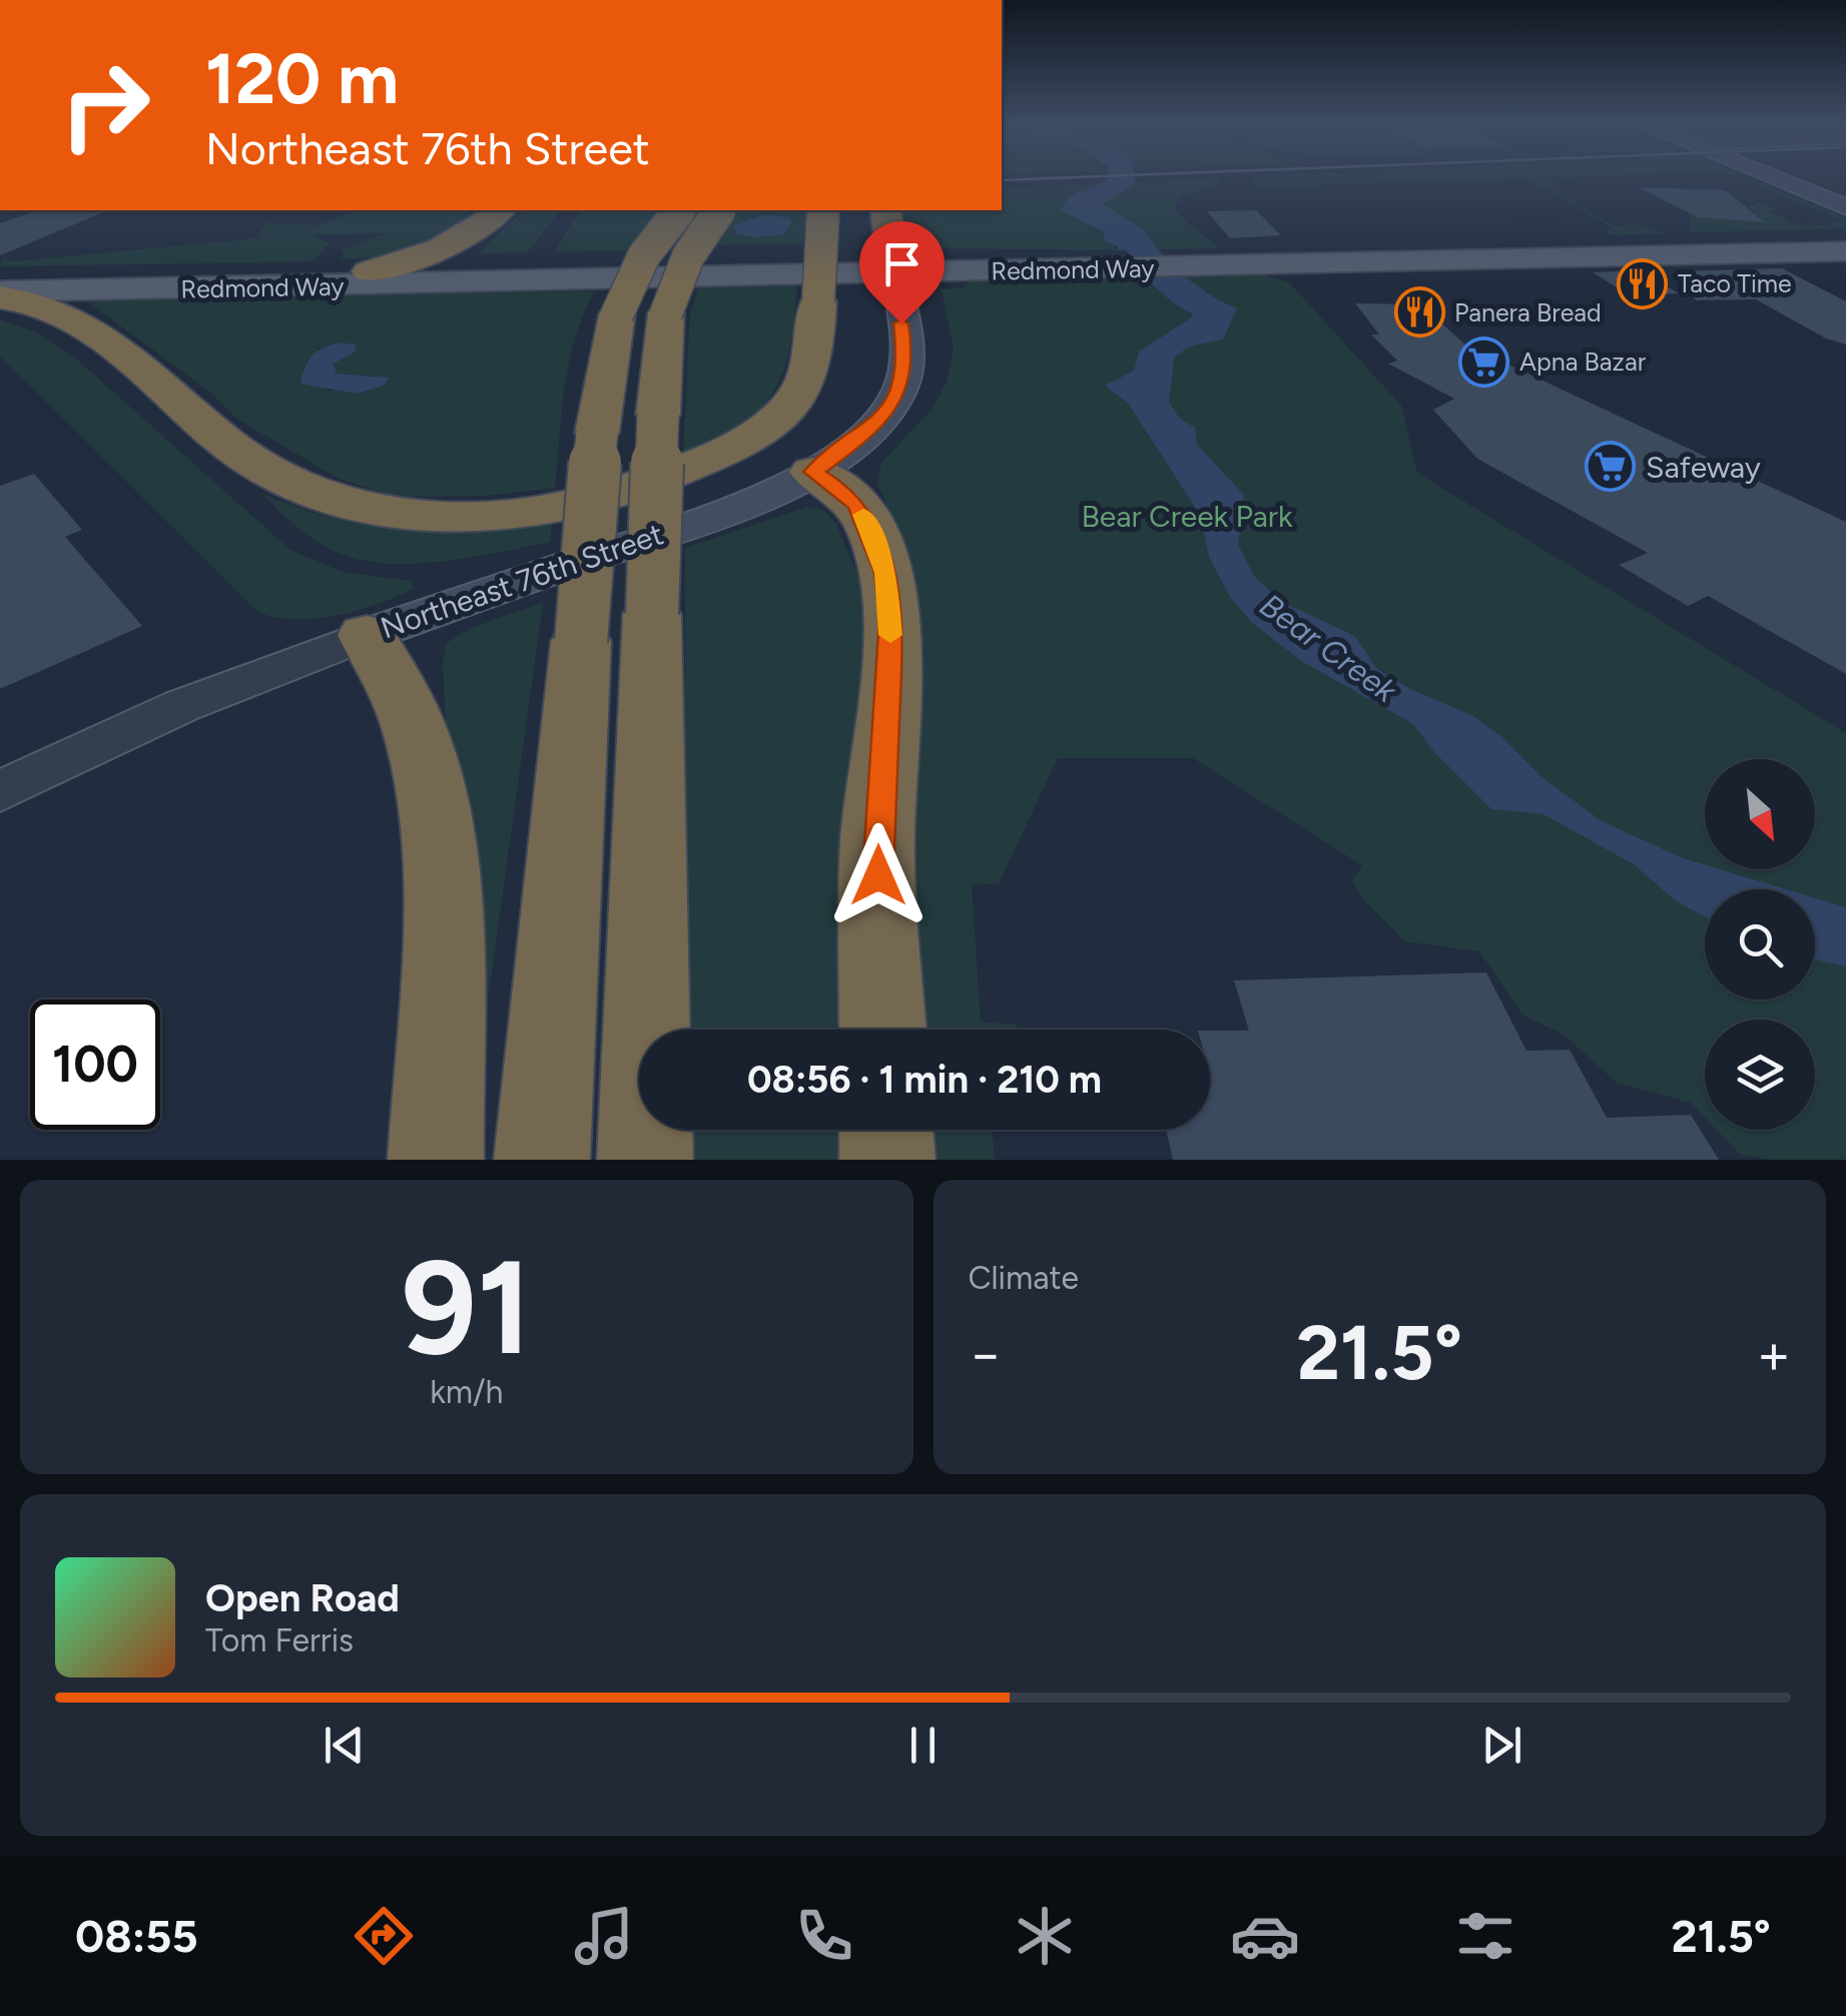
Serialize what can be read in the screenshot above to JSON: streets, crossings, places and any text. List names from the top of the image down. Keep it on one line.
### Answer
{"streets":{"main road":["Redmond Way","Northeast 76th Street"]},"crossings":[["Redmond Way","Northeast 76th Street"]],"water":["Bear Creek"],"parks":["Bear Creek Park"],"places":{"restaurant":["Taco Time","Panera Bread"],"supermarket":["Apna Bazar","Safeway"]},"north":"bottom right","page":{"turn":["120 m","Northeast 76th Street"],"limit":"100","trip":"08:56 · 1 min · 210 m","tile":[["91","km/h"],"Climate"],"heat":["−","21.5°","+"],"song":["Open Road","Tom Ferris"],"tabs":["08:55","21.5°"]}}
